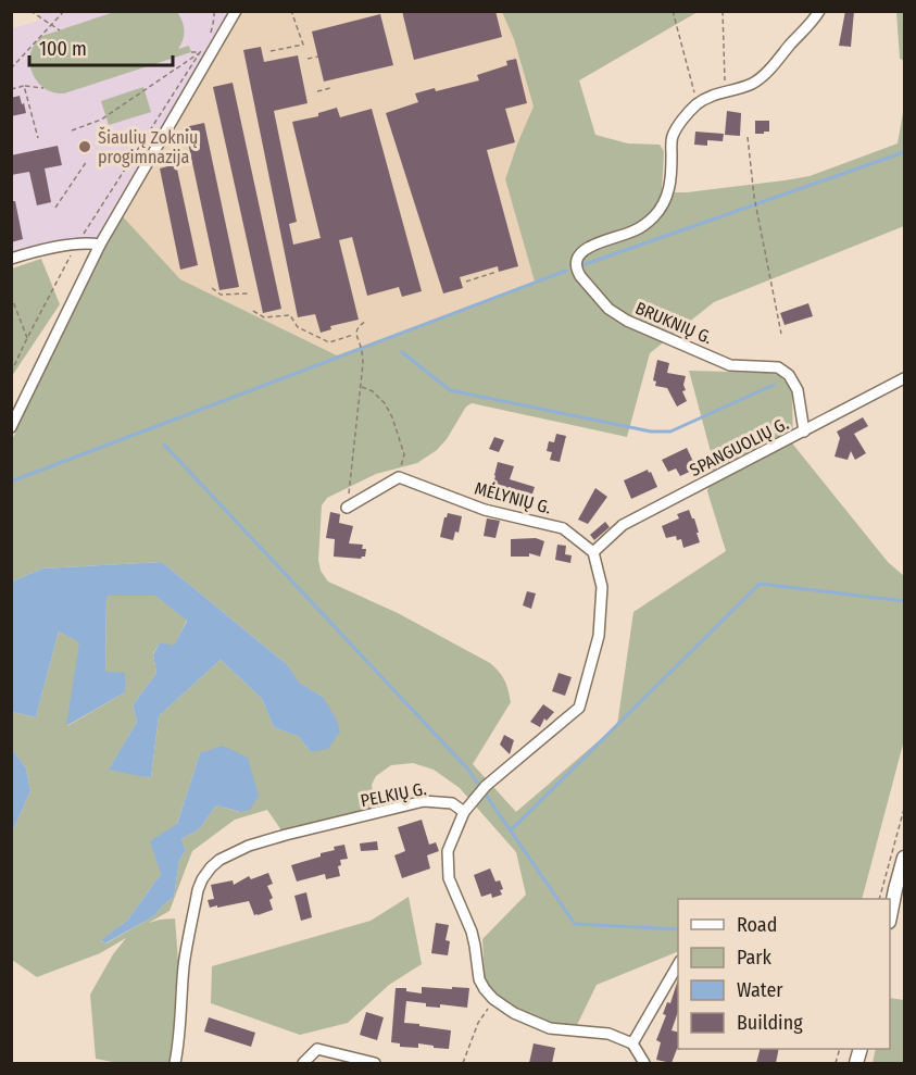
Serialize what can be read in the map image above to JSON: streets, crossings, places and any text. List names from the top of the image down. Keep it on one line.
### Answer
{"streets":{"street":["BRUKNIŲ G.","SPANGUOLIŲ G.","MĖLYNIŲ G.","PELKIŲ G."]},"crossings":[["BRUKNIŲ G.","SPANGUOLIŲ G."],["SPANGUOLIŲ G.","MĖLYNIŲ G."]],"places":["Šiaulių Zoknių progimnazija"],"legend":["Road","Park","Water","Building"],"scale_bar":"100 m"}
